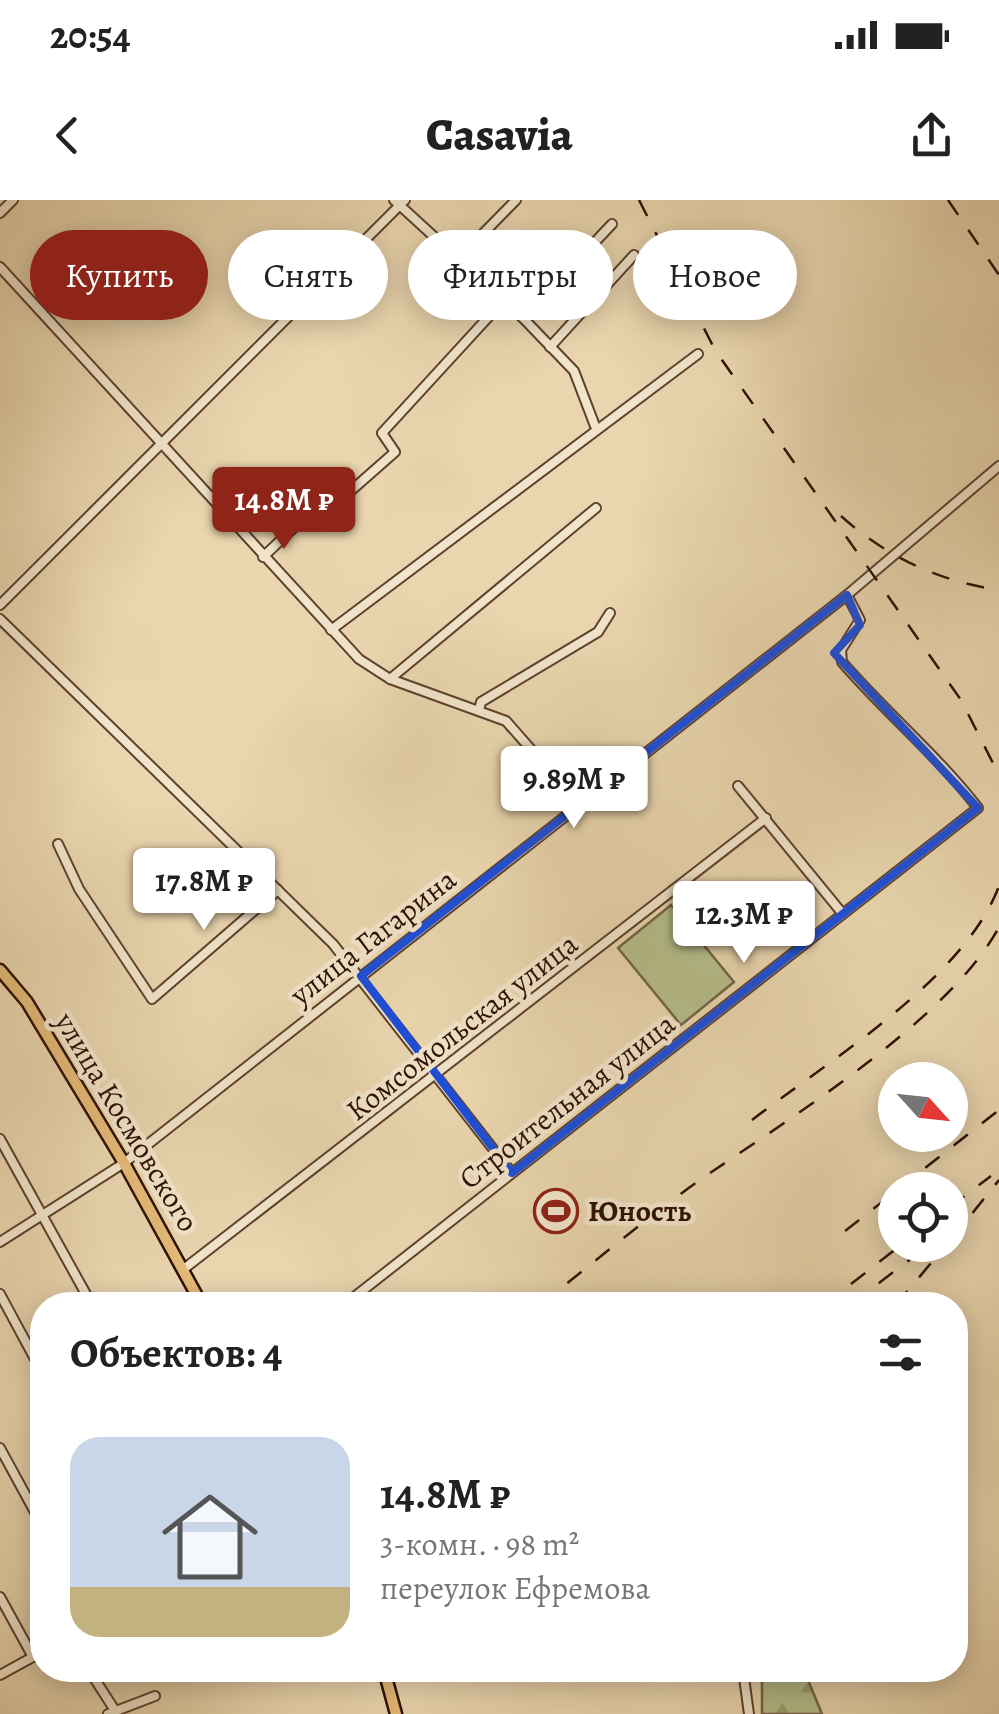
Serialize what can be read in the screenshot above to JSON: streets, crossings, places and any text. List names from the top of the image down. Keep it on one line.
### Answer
{"streets":{"main road":["улица Космовского"],"street":["улица Гагарина","Комсомольская улица","Строительная улица"]},"crossings":[["улица Гагарина","Строительная улица"],["улица Гагарина","улица Космовского"],["Комсомольская улица","улица Космовского"]],"places":{"sports":["Юность"]},"north":"bottom right","page":{"status":"20:54","header":"Casavia","chip":["Купить","Снять","Фильтры","Новое"],"price":["14.8M ₽","9.89M ₽","17.8M ₽","12.3M ₽"],"heading":"Объектов: 4","list":[{"name":"14.8M ₽","note":"3-комн. · 98 m² · переулок Ефремова"}]}}
